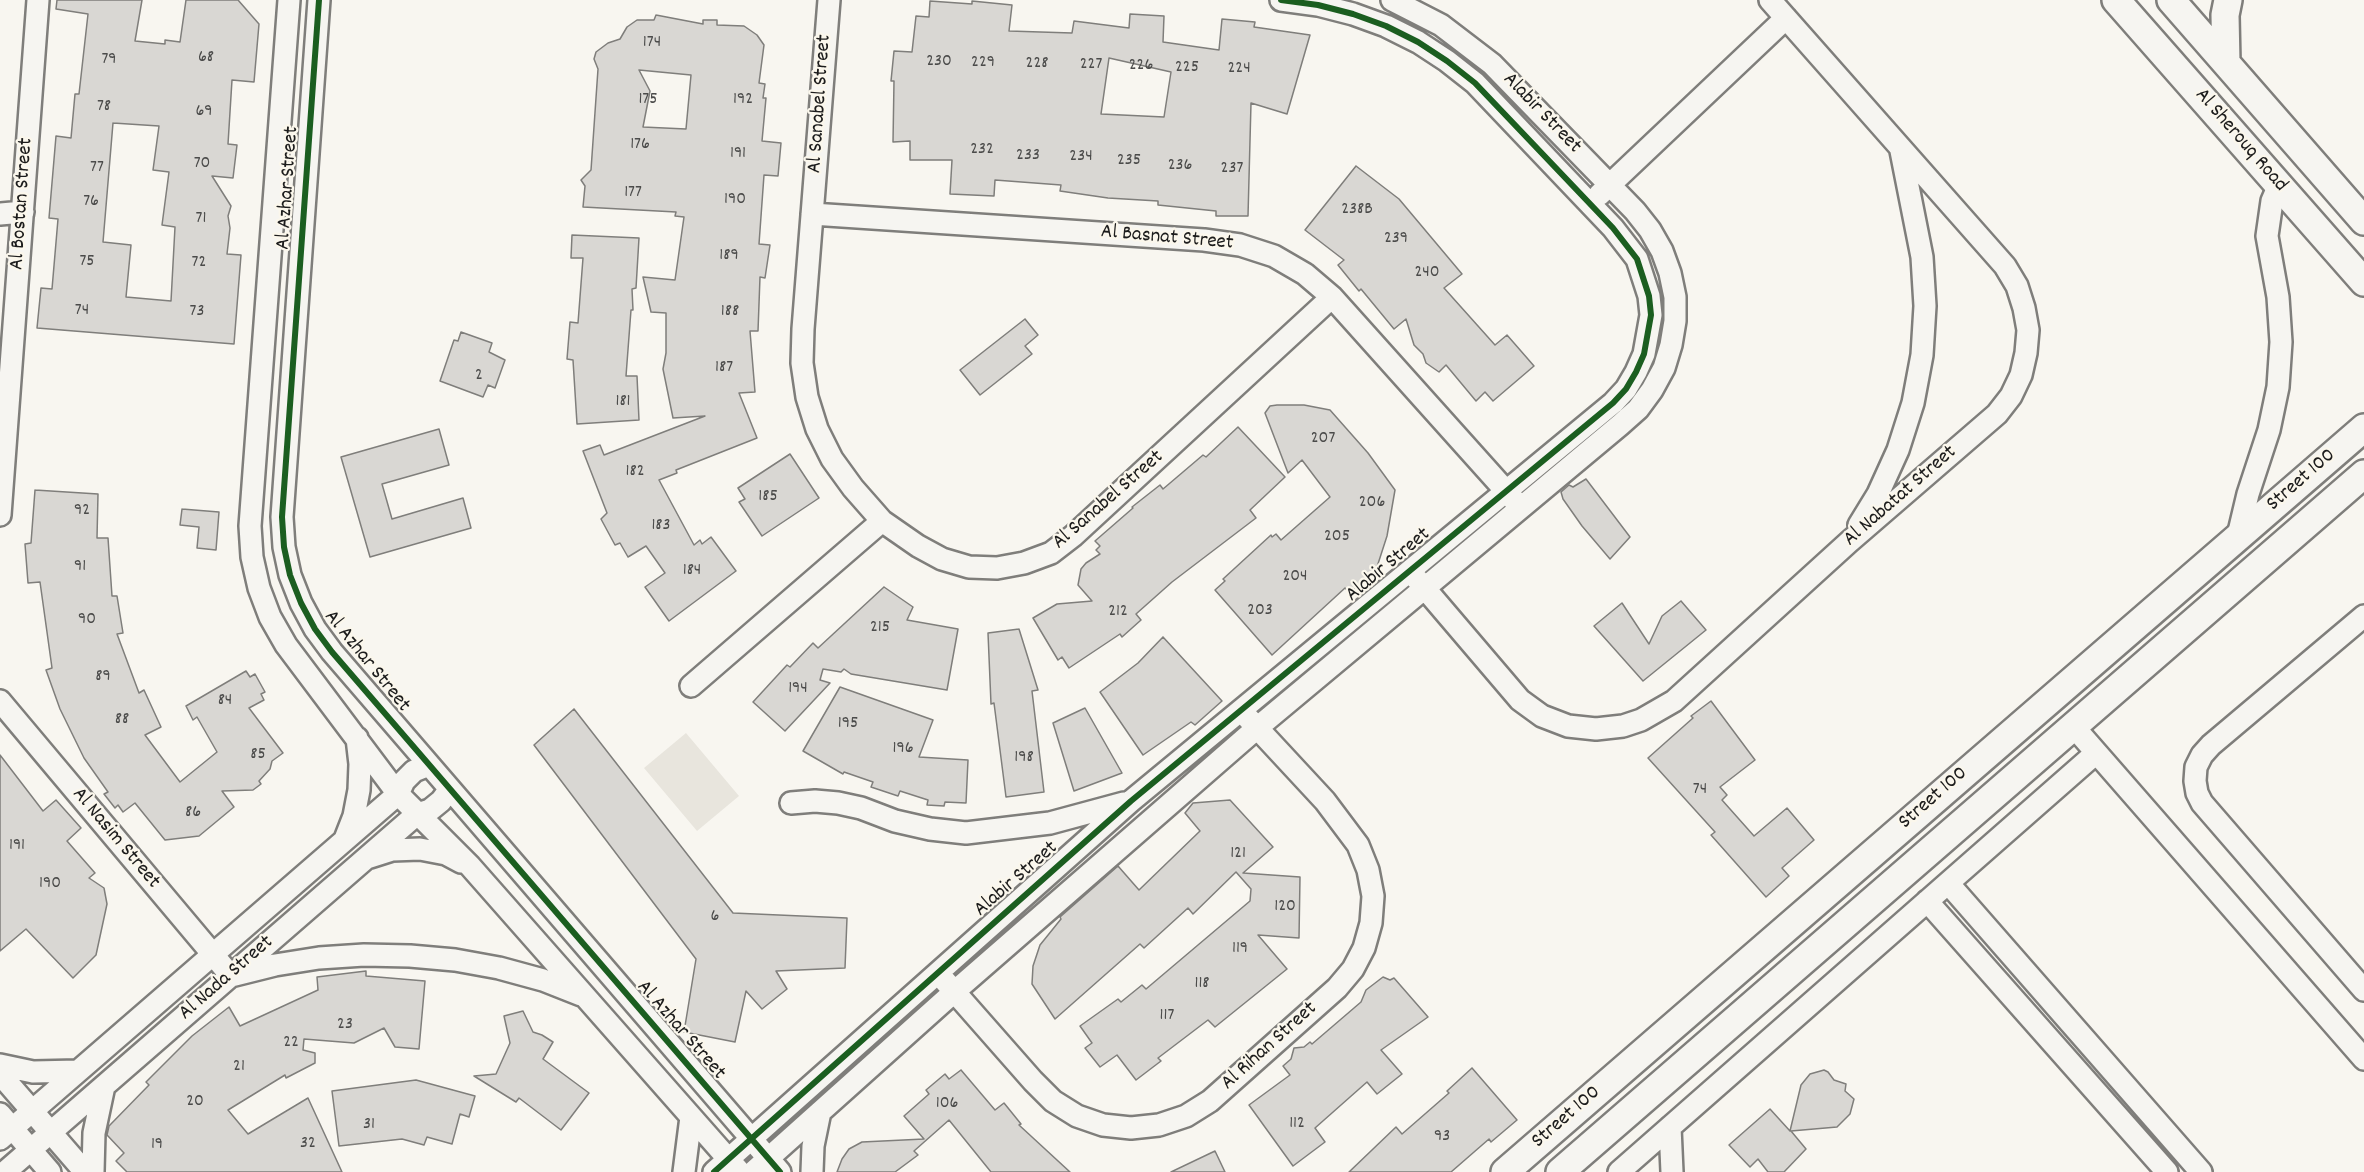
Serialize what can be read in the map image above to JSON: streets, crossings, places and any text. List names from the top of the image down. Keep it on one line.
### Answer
{"streets":{"street":["Al Sanabel Street","Alabir Street","Al Sherouq Road","Al Azhar Street","Al Bostan Street","Al Basnat Street","Street 100","Al Nabatat Street","Al Nasim Street","Al Nada Street","Al Rihan Street"]},"crossings":[["Al Sanabel Street","Al Basnat Street"],["Alabir Street","Al Azhar Street"],["Alabir Street","Al Basnat Street"],["Alabir Street","Al Nabatat Street"],["Alabir Street","Al Rihan Street"],["Al Azhar Street","Al Nada Street"],["Al Nasim Street","Al Nada Street"]],"house_numbers":["174","68","79","230","229","228","227","226","225","224","175","192","78","69","176","232","191","233","234","235","70","236","77","237","177","190","76","238B","71","239","189","75","72","240","74","73","188","187","2","181","207","182","185","206","92","183","205","91","184","204","203","212","90","215","89","194","84","88","195","196","85","198","74","86","191","121","190","120","6","119","118","117","23","22","21","20","106","112","31","93","32","19"]}
